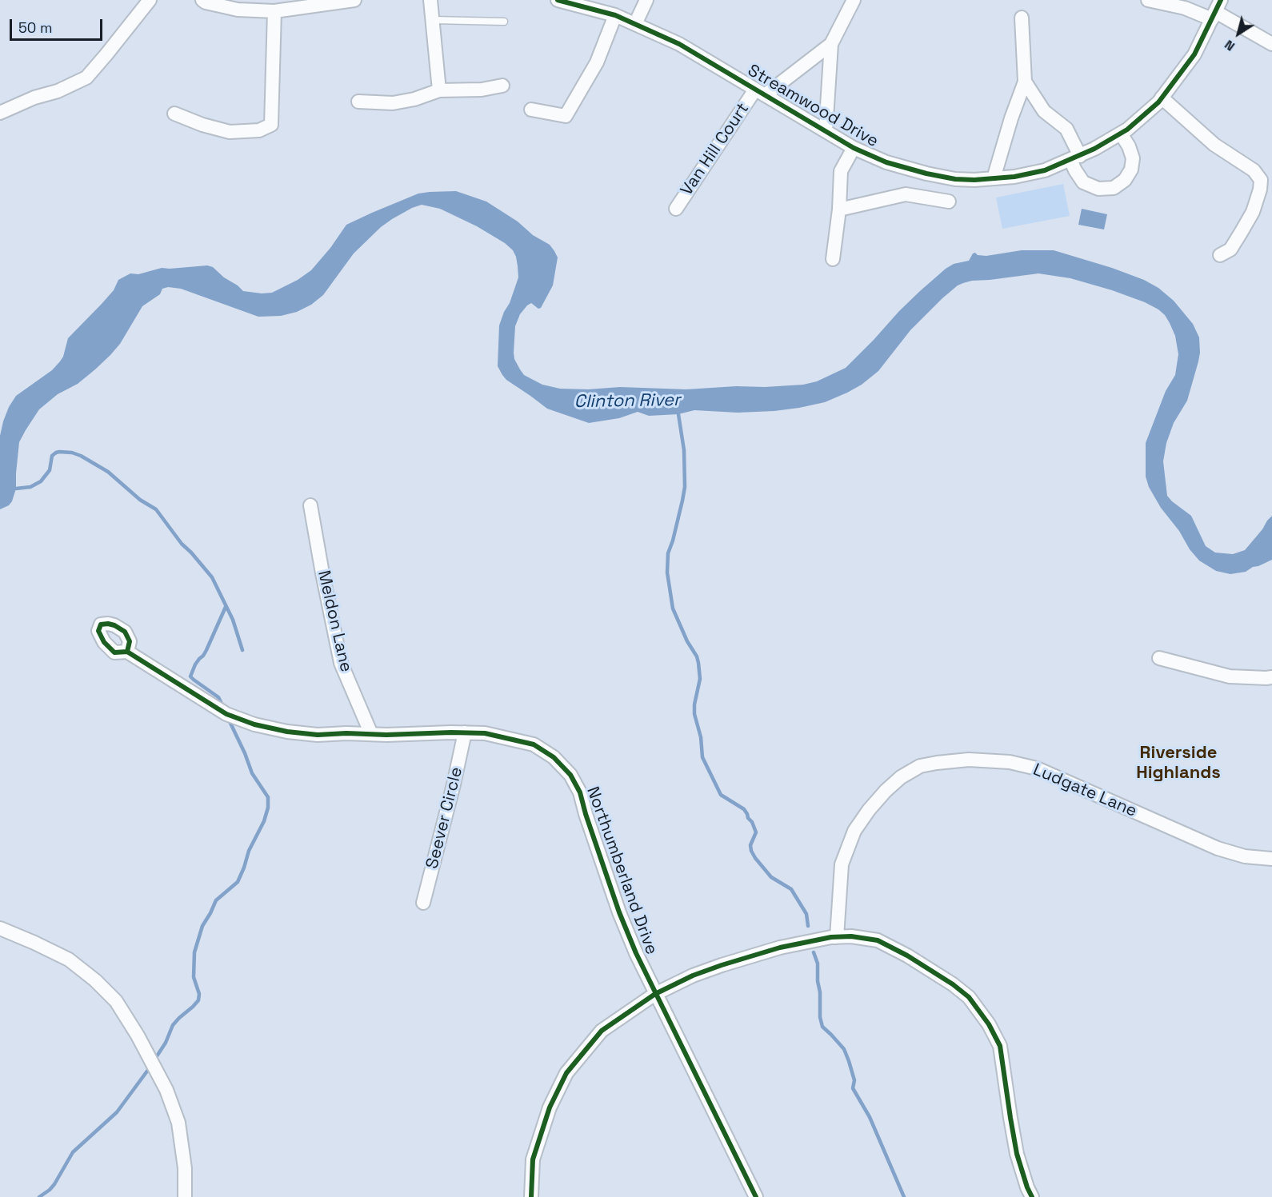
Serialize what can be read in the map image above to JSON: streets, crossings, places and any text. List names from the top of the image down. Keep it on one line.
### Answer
{"streets":{"street":["Streamwood Drive","Van Hill Court","Meldon Lane","Ludgate Lane","Seever Circle","Northumberland Drive"]},"crossings":[["Streamwood Drive","Van Hill Court"],["Meldon Lane","Northumberland Drive"],["Seever Circle","Northumberland Drive"]],"districts":["Riverside Highlands"],"water":["Clinton River"],"scale_bar":"50 m","north":"bottom left"}
